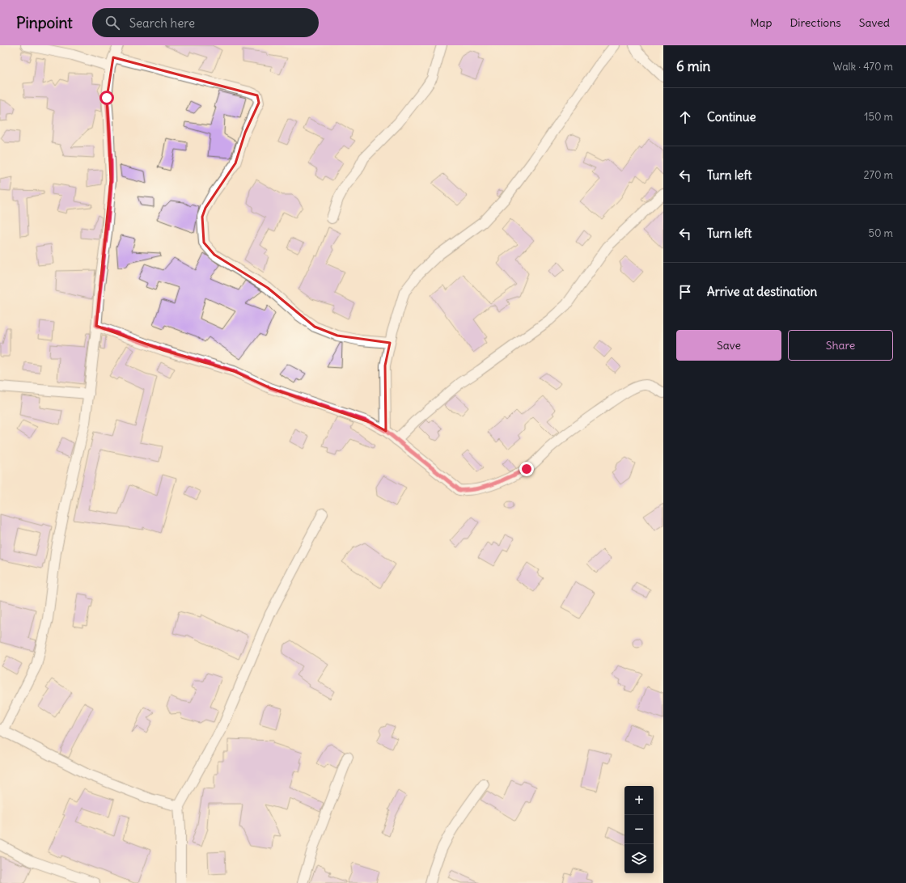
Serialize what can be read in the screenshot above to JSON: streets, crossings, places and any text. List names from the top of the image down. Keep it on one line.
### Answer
{"page":{"header":"Pinpoint","search":"Search here","nav":["Map","Directions","Saved"],"heading":["6 min","Walk · 470 m"],"list":[["Continue","150 m"],["Turn left","270 m"],["Turn left","50 m"],"Arrive at destination"],"buttons":["Save","Share"],"map_buttons":["+","−"]}}
